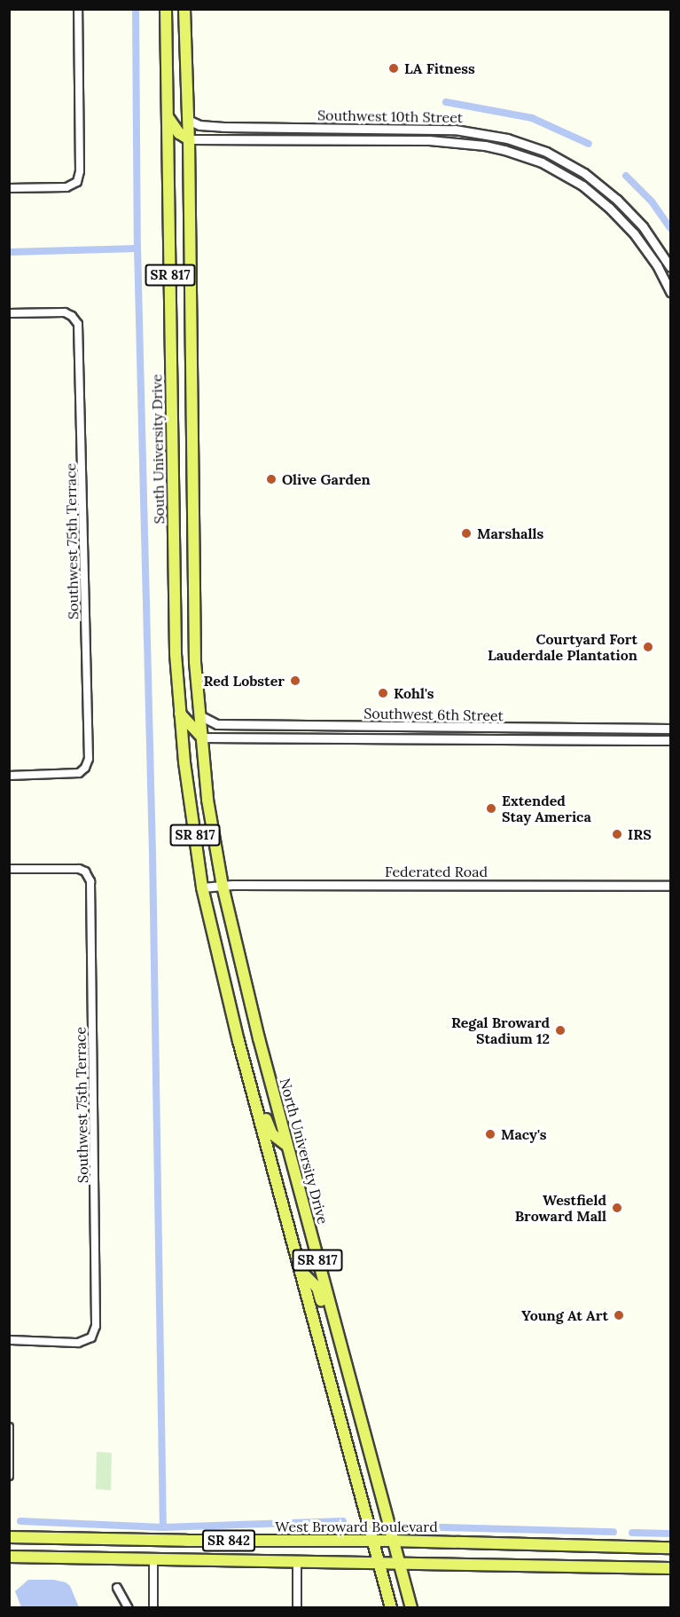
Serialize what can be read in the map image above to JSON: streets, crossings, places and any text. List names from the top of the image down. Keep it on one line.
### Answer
{"streets":{"main road":["SR 817","South University Drive","North University Drive","West Broward Boulevard","SR 842"],"street":["Southwest 10th Street","Southwest 75th Terrace","Southwest 6th Street","Federated Road"]},"crossings":[["Southwest 10th Street","SR 817"],["SR 817","South University Drive"],["SR 817","Southwest 6th Street"],["SR 817","Federated Road"],["SR 817","North University Drive"],["SR 817","West Broward Boulevard"],["SR 817","SR 842"],["South University Drive","Federated Road"],["Federated Road","North University Drive"],["North University Drive","West Broward Boulevard"],["North University Drive","SR 842"]],"places":["LA Fitness","Olive Garden","Marshalls","Courtyard Fort Lauderdale Plantation","Red Lobster","Kohl's","Extended Stay America","IRS","Regal Broward Stadium 12","Macy's","Westfield Broward Mall","Young At Art"]}
